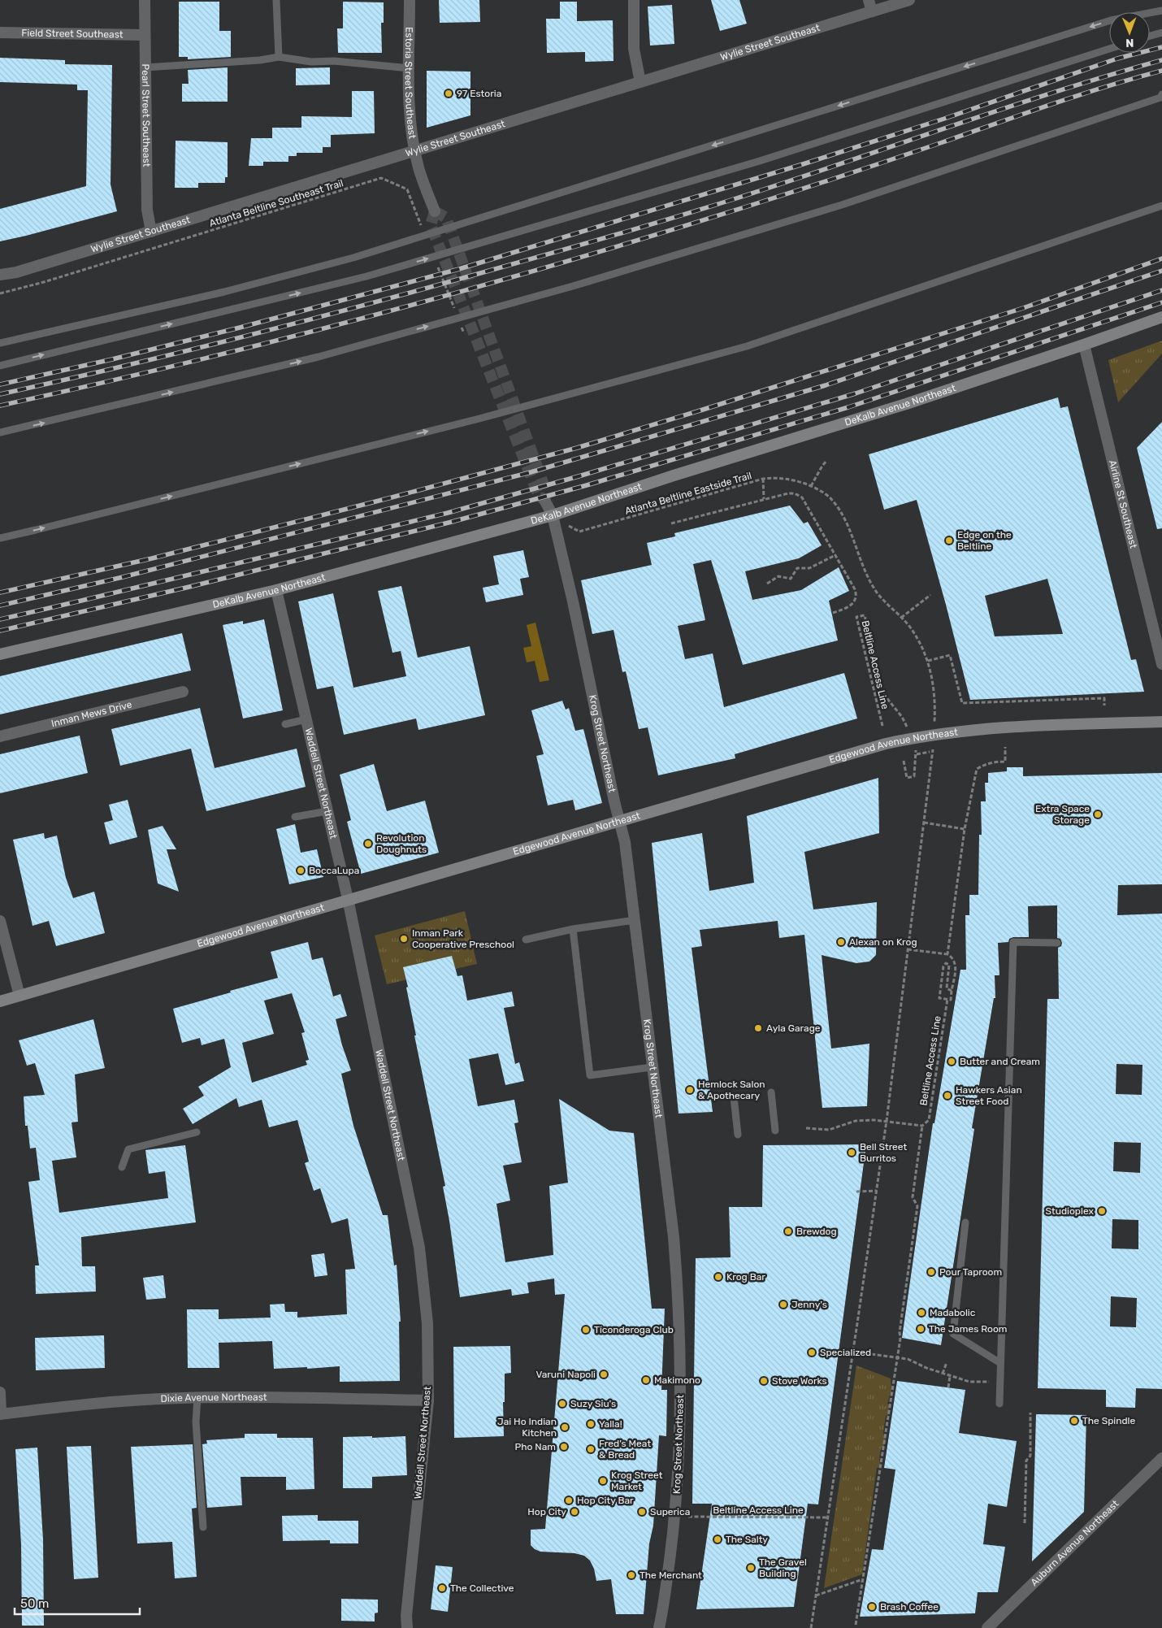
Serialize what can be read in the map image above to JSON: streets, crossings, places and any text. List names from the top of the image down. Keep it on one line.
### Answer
{"streets":{"main road":["DeKalb Avenue Northeast","Edgewood Avenue Northeast"],"street":["Field Street Southeast","Wylie Street Southeast","Estoria Street Southeast","Pearl Street Southeast","Airline St Southeast","Inman Mews Drive","Krog Street Northeast","Waddell Street Northeast","Dixie Avenue Northeast","Auburn Avenue Northeast"],"path":["Atlanta Beltline Southeast Trail","Atlanta Beltline Eastside Trail","Beltline Access Line"]},"crossings":[["Field Street Southeast","Pearl Street Southeast"],["Wylie Street Southeast","Estoria Street Southeast"],["Wylie Street Southeast","Pearl Street Southeast"],["DeKalb Avenue Northeast","Airline St Southeast"],["DeKalb Avenue Northeast","Krog Street Northeast"],["DeKalb Avenue Northeast","Waddell Street Northeast"],["Krog Street Northeast","Edgewood Avenue Northeast"],["Edgewood Avenue Northeast","Waddell Street Northeast"],["Waddell Street Northeast","Dixie Avenue Northeast"]],"places":["97 Estoria","Edge on the Beltline","Extra Space Storage","Revolution Doughnuts","BoccaLupa","Inman Park Cooperative Preschool","Alexan on Krog","Ayla Garage","Butter and Cream","Hemlock Salon & Apothecary","Hawkers Asian Street Food","Bell Street Burritos","Studioplex","Brewdog","Pour Taproom","Krog Bar","Jenny's","Madabolic","The James Room","Ticonderoga Club","Specialized","Varuni Napoli","Makimono","Stove Works","Suzy Siu's","The Spindle","Yalla!","Jai Ho Indian Kitchen","Pho Nam","Fred's Meat & Bread","Krog Street Market","Hop City Bar","Hop City","Superica","The Salty","The Gravel Building","The Merchant","The Collective","Brash Coffee"],"scale_bar":"50 m","north":"bottom"}
